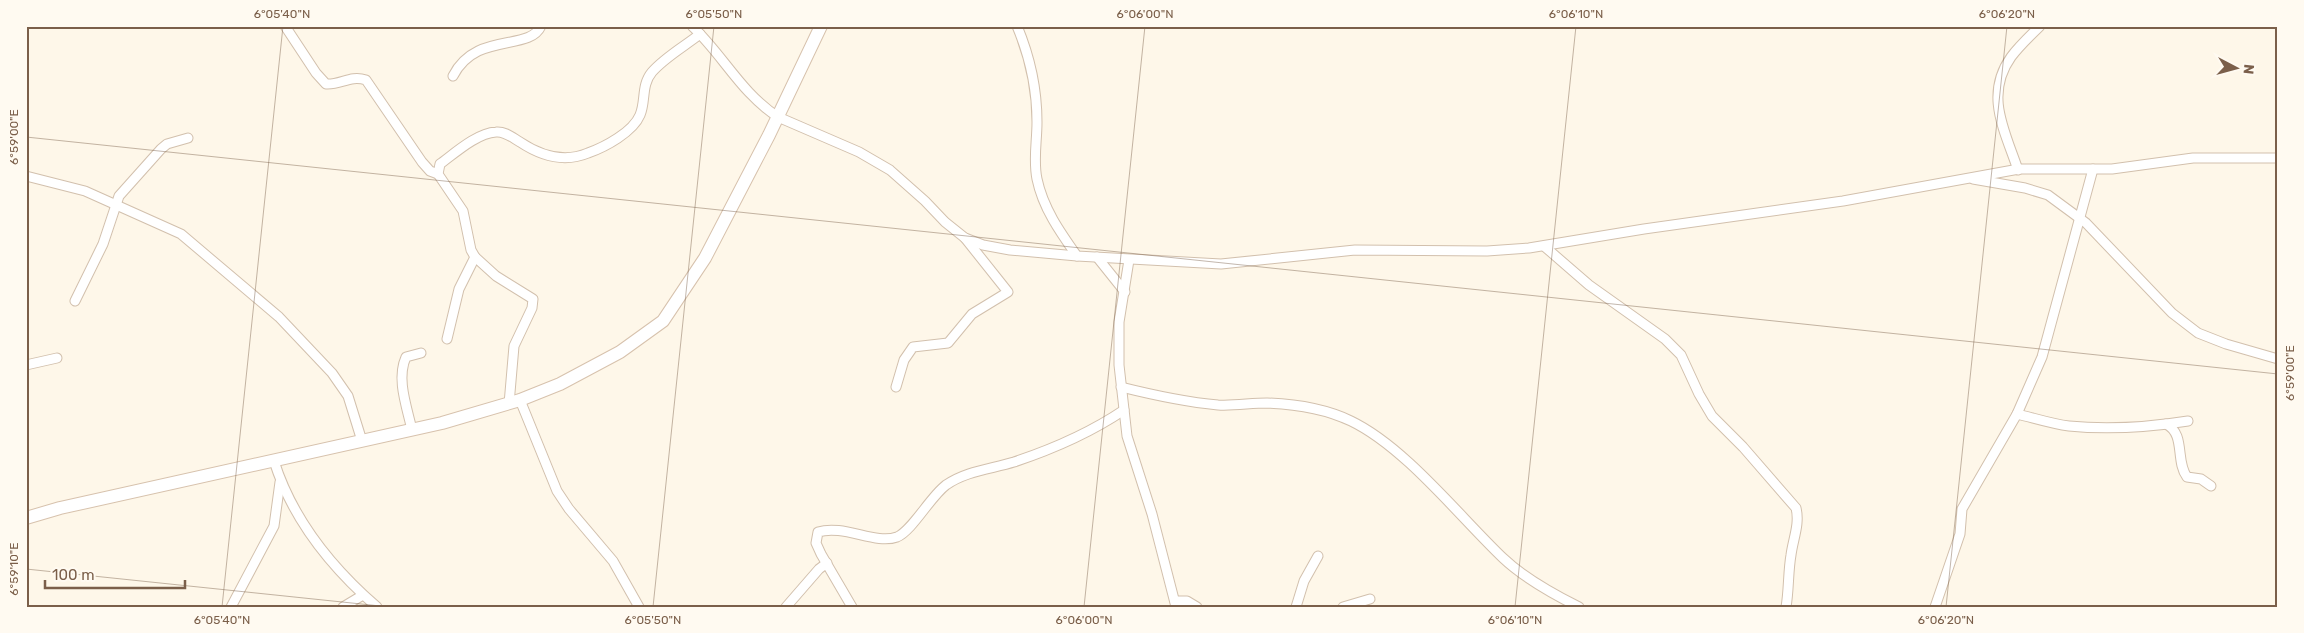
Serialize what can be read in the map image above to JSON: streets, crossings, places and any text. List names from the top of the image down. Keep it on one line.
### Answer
{"scale_bar":"100 m","north":"right","coordinates":["6°05'40\"N","6°05'50\"N","6°06'00\"N","6°06'10\"N","6°06'20\"N","6°59'00\"E","6°59'10\"E"]}
